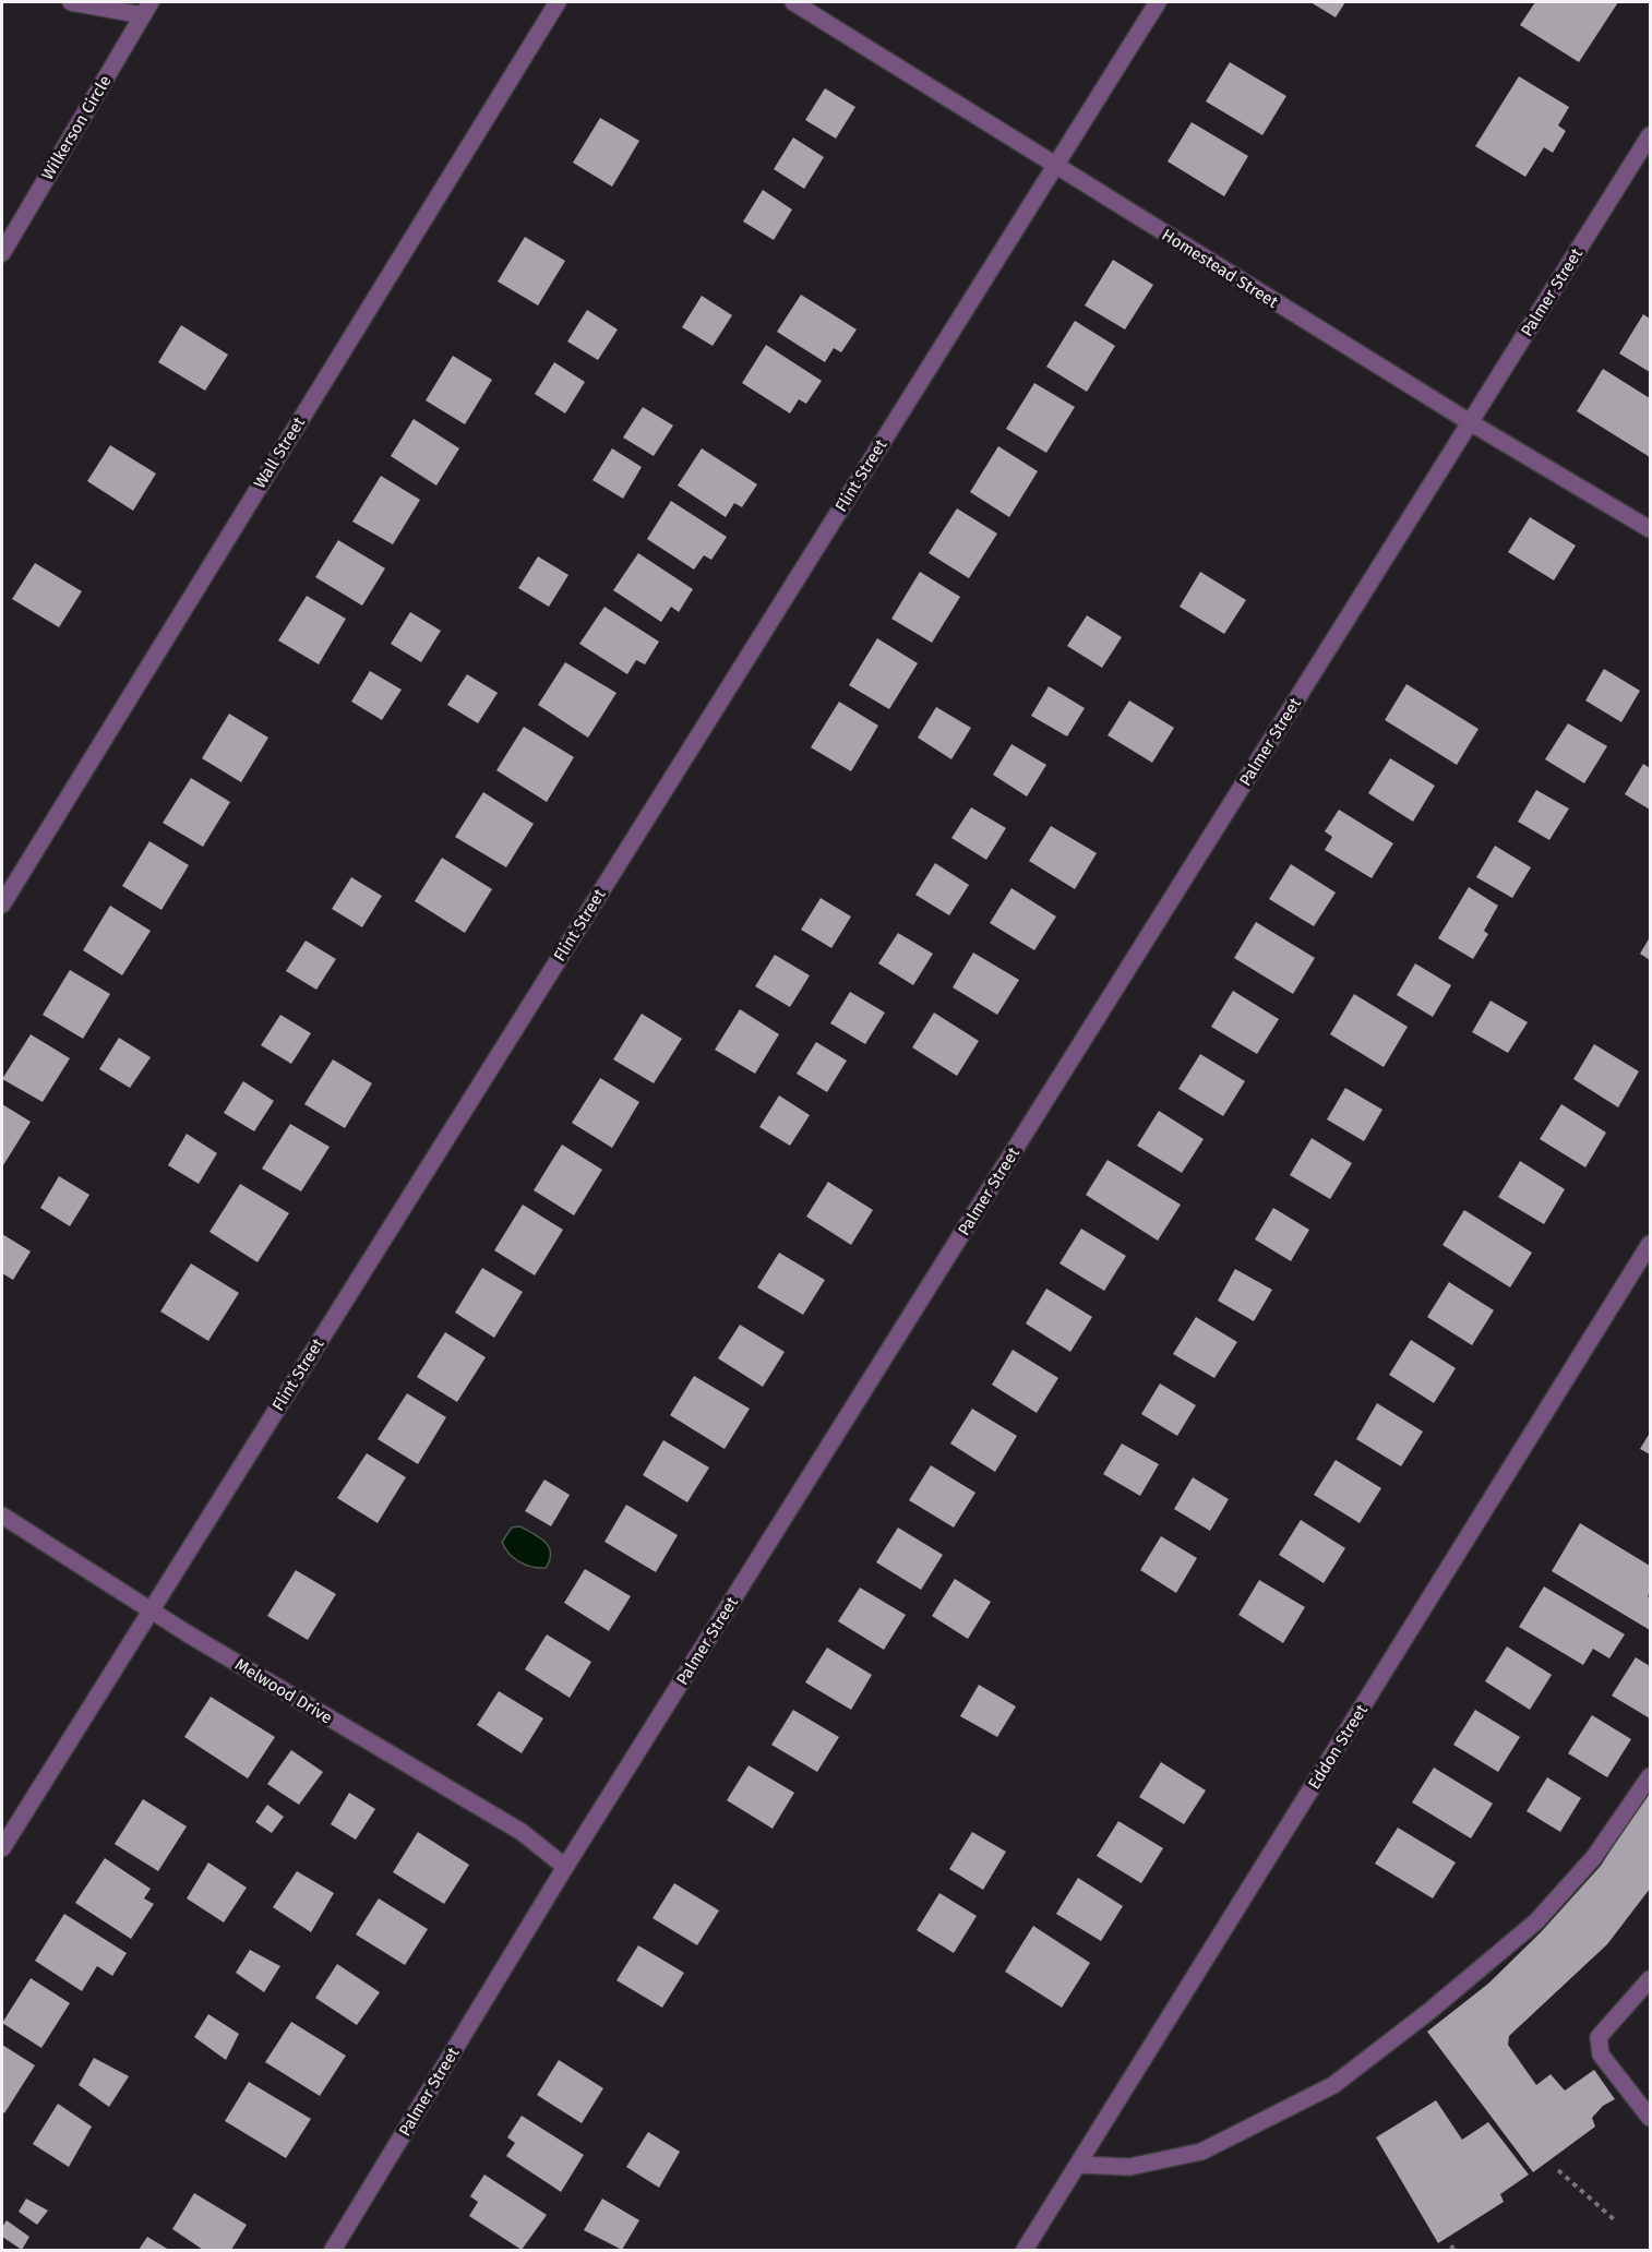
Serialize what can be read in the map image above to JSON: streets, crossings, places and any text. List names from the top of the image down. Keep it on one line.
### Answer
{"streets":{"street":["Wilkerson Circle","Homestead Street","Palmer Street","Wall Street","Flint Street","Melwood Drive","Eddon Street"]},"crossings":[["Homestead Street","Palmer Street"],["Homestead Street","Flint Street"],["Palmer Street","Melwood Drive"],["Flint Street","Melwood Drive"]]}
